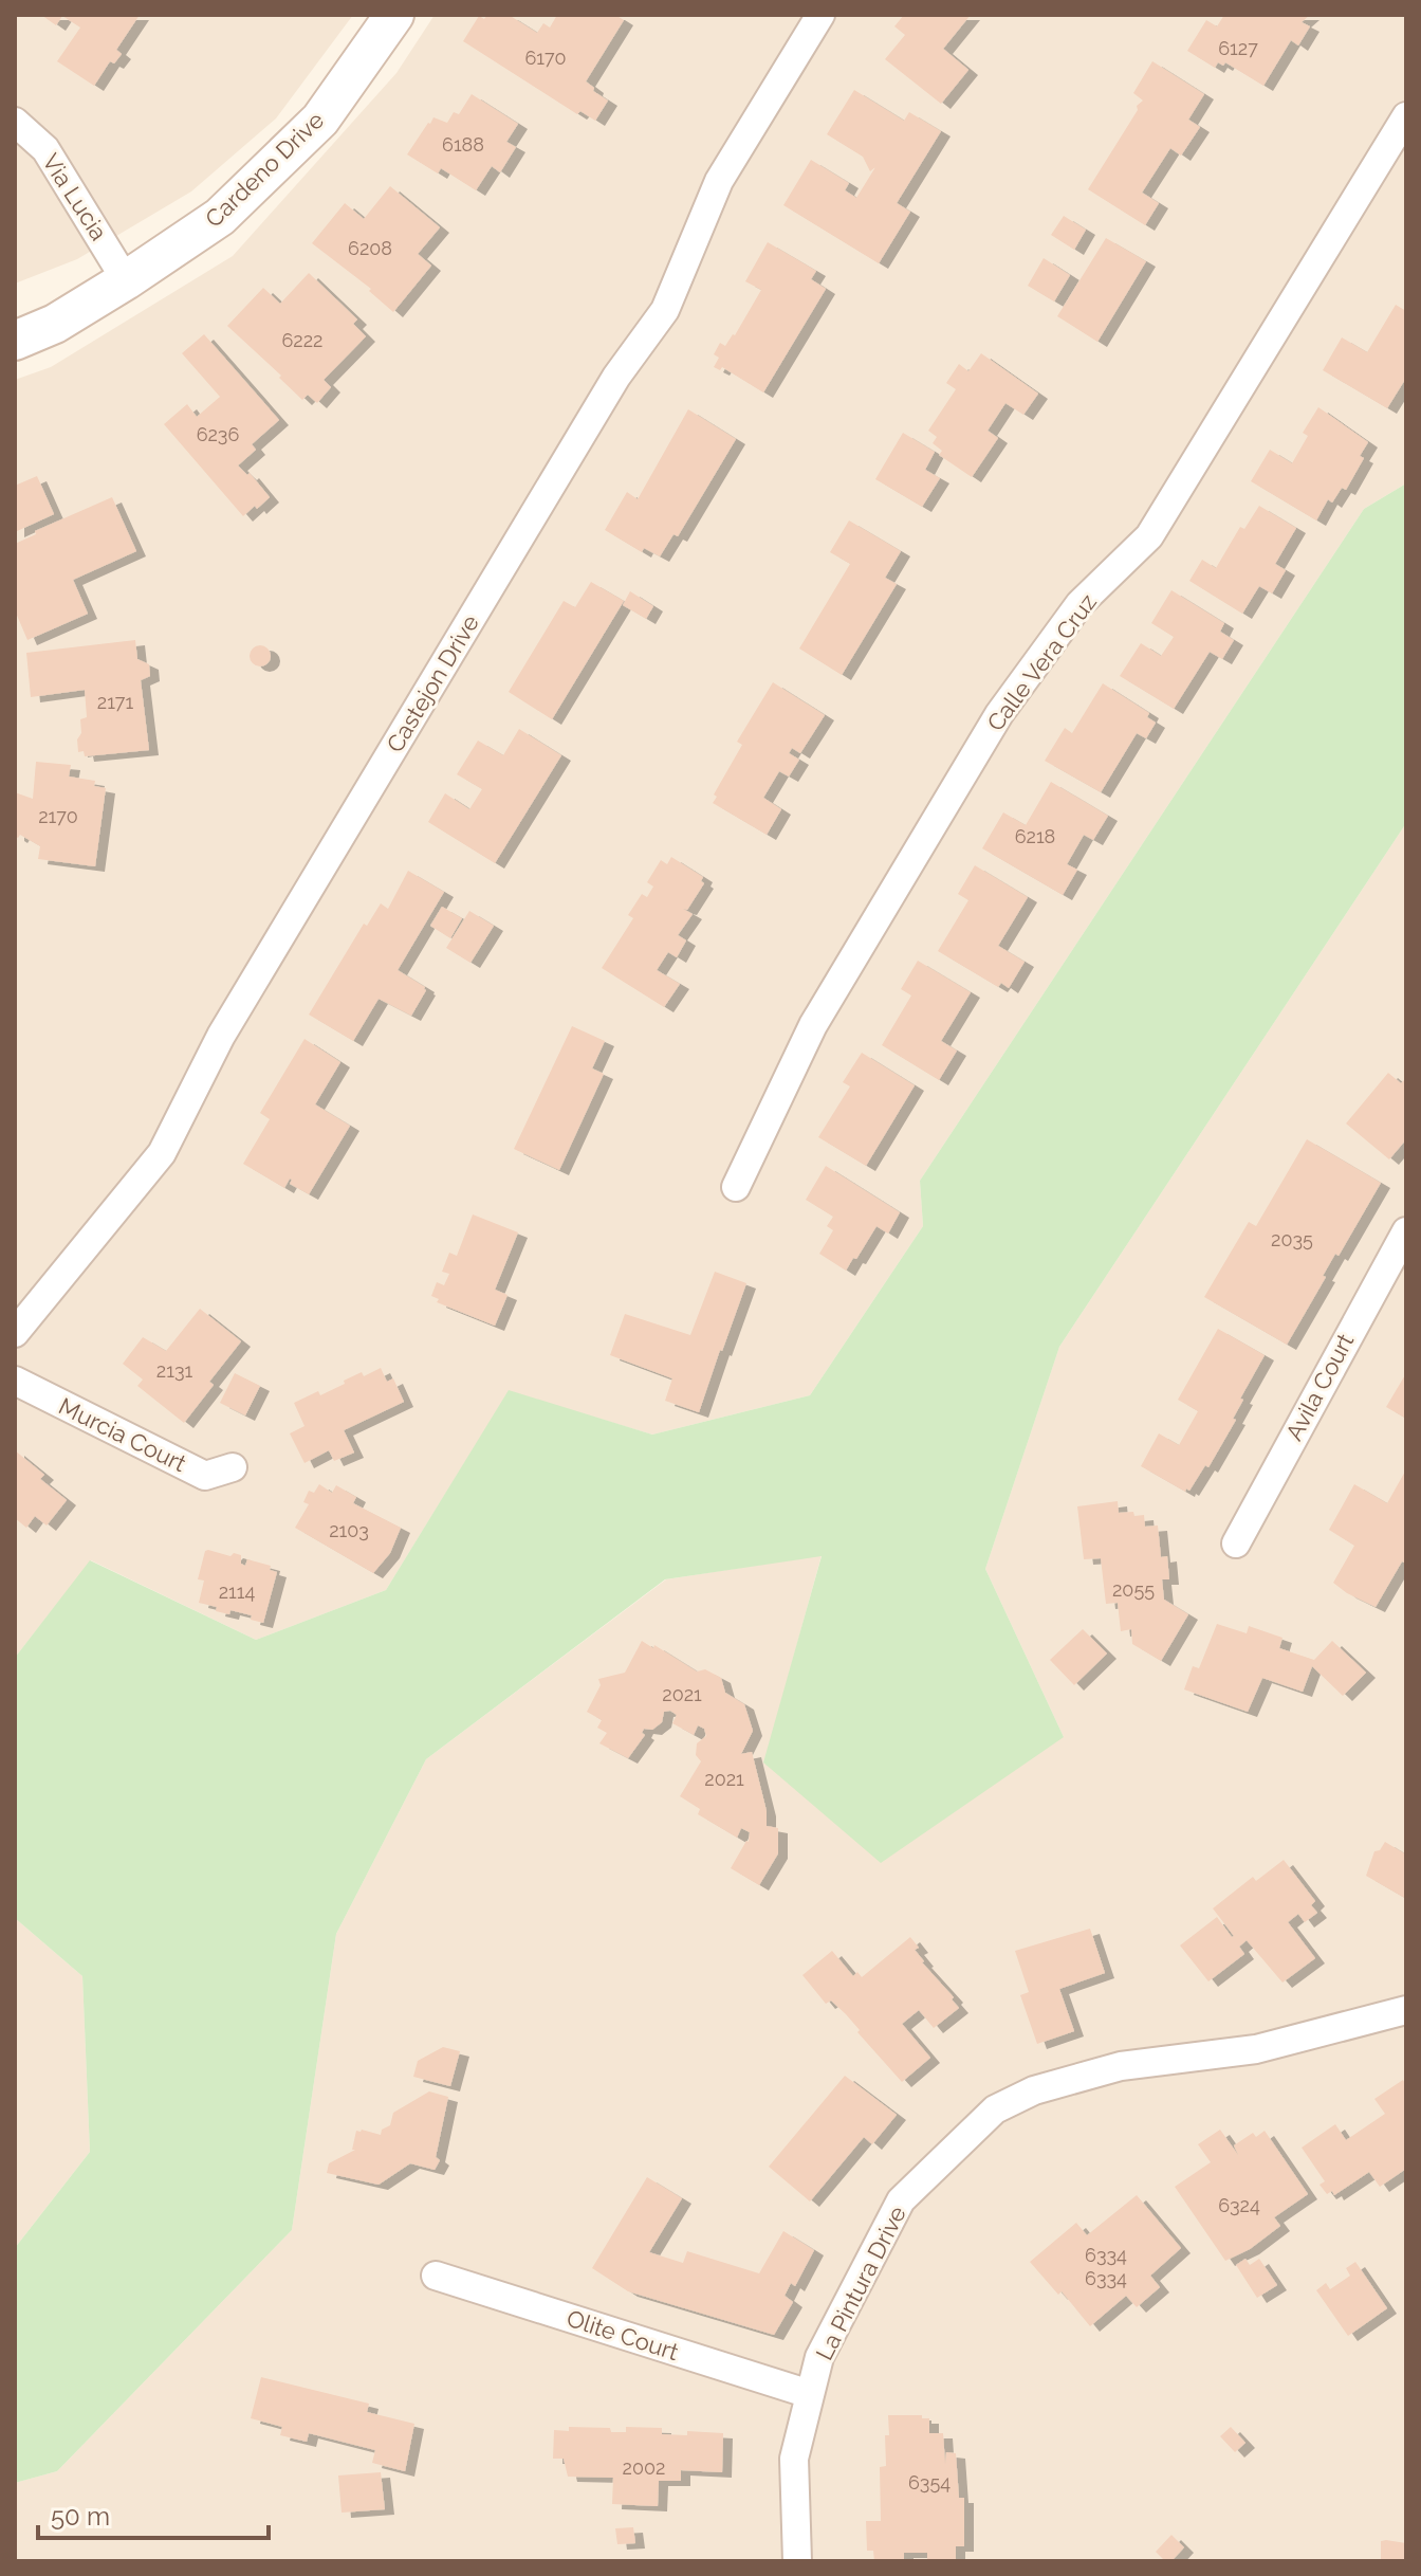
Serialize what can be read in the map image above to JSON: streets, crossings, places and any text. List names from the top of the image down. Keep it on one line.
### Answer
{"streets":{"street":["Cardeno Drive","Via Lucia","Calle Vera Cruz","Castejon Drive","Avila Court","Murcia Court","La Pintura Drive","Olite Court"]},"crossings":[["Cardeno Drive","Via Lucia"],["La Pintura Drive","Olite Court"]],"house_numbers":["6127","6170","6188","6208","6222","6236","2171","2170","6218","2035","2131","2103","2055","2114","2021","2021","6324","6334","6334","2002","6354"],"scale_bar":"50 m"}
